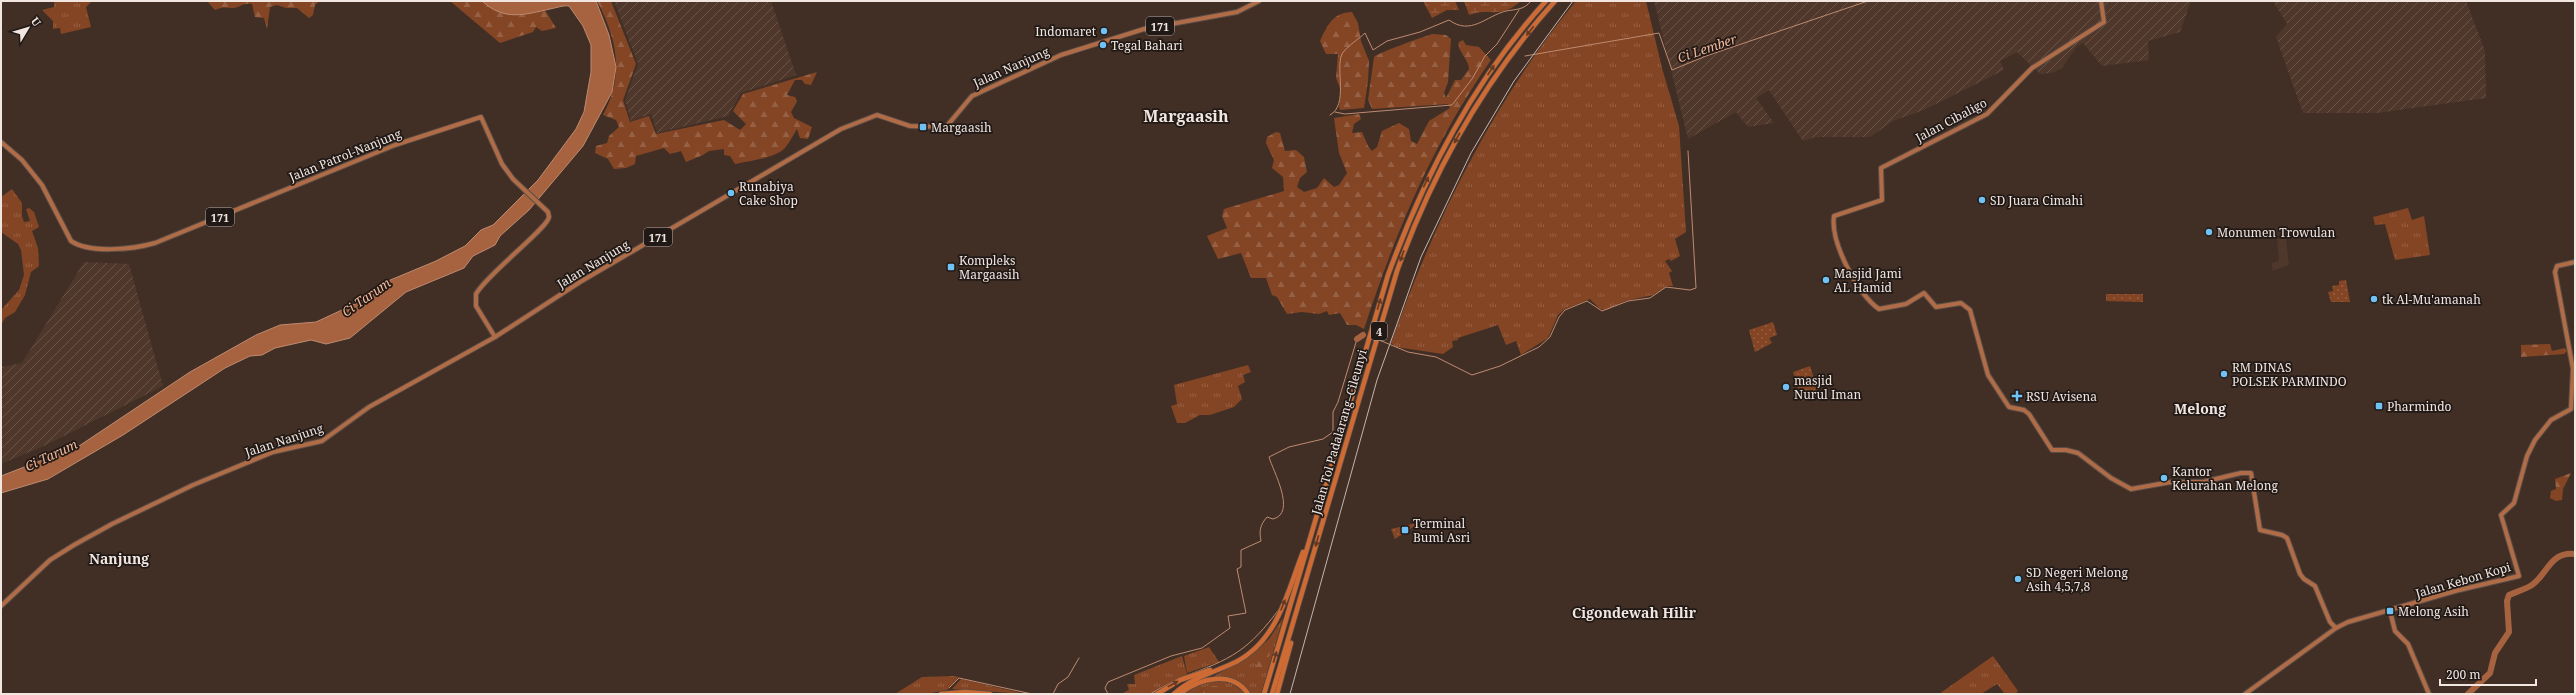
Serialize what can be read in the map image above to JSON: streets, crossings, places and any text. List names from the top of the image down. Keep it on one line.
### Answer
{"streets":{"highway":["4","Jalan Tol Padalarang–Cileunyi"],"main road":["171","Jalan Nanjung","Jalan Cibaligo","Jalan Patrol-Nanjung","Jalan Kebon Kopi"]},"crossings":[["Jalan Nanjung","Jalan Patrol-Nanjung"]],"districts":["Margaasih","Melong","Nanjung","Cigondewah Hilir"],"water":["Ci Lember","Ci Tarum"],"places":{"other":["Indomaret","Tegal Bahari","Runabiya Cake Shop","SD Juara Cimahi","Monumen Trowulan","Masjid Jami AL Hamid","tk Al-Mu'amanah","RM DINAS POLSEK PARMINDO","masjid Nurul Iman","Kantor Kelurahan Melong","SD Negeri Melong Asih 4,5,7,8"],"transit":["Margaasih","Kompleks Margaasih","Pharmindo","Terminal Bumi Asri","Melong Asih"],"health":["RSU Avisena"]},"scale_bar":"200 m","north":"top right"}
